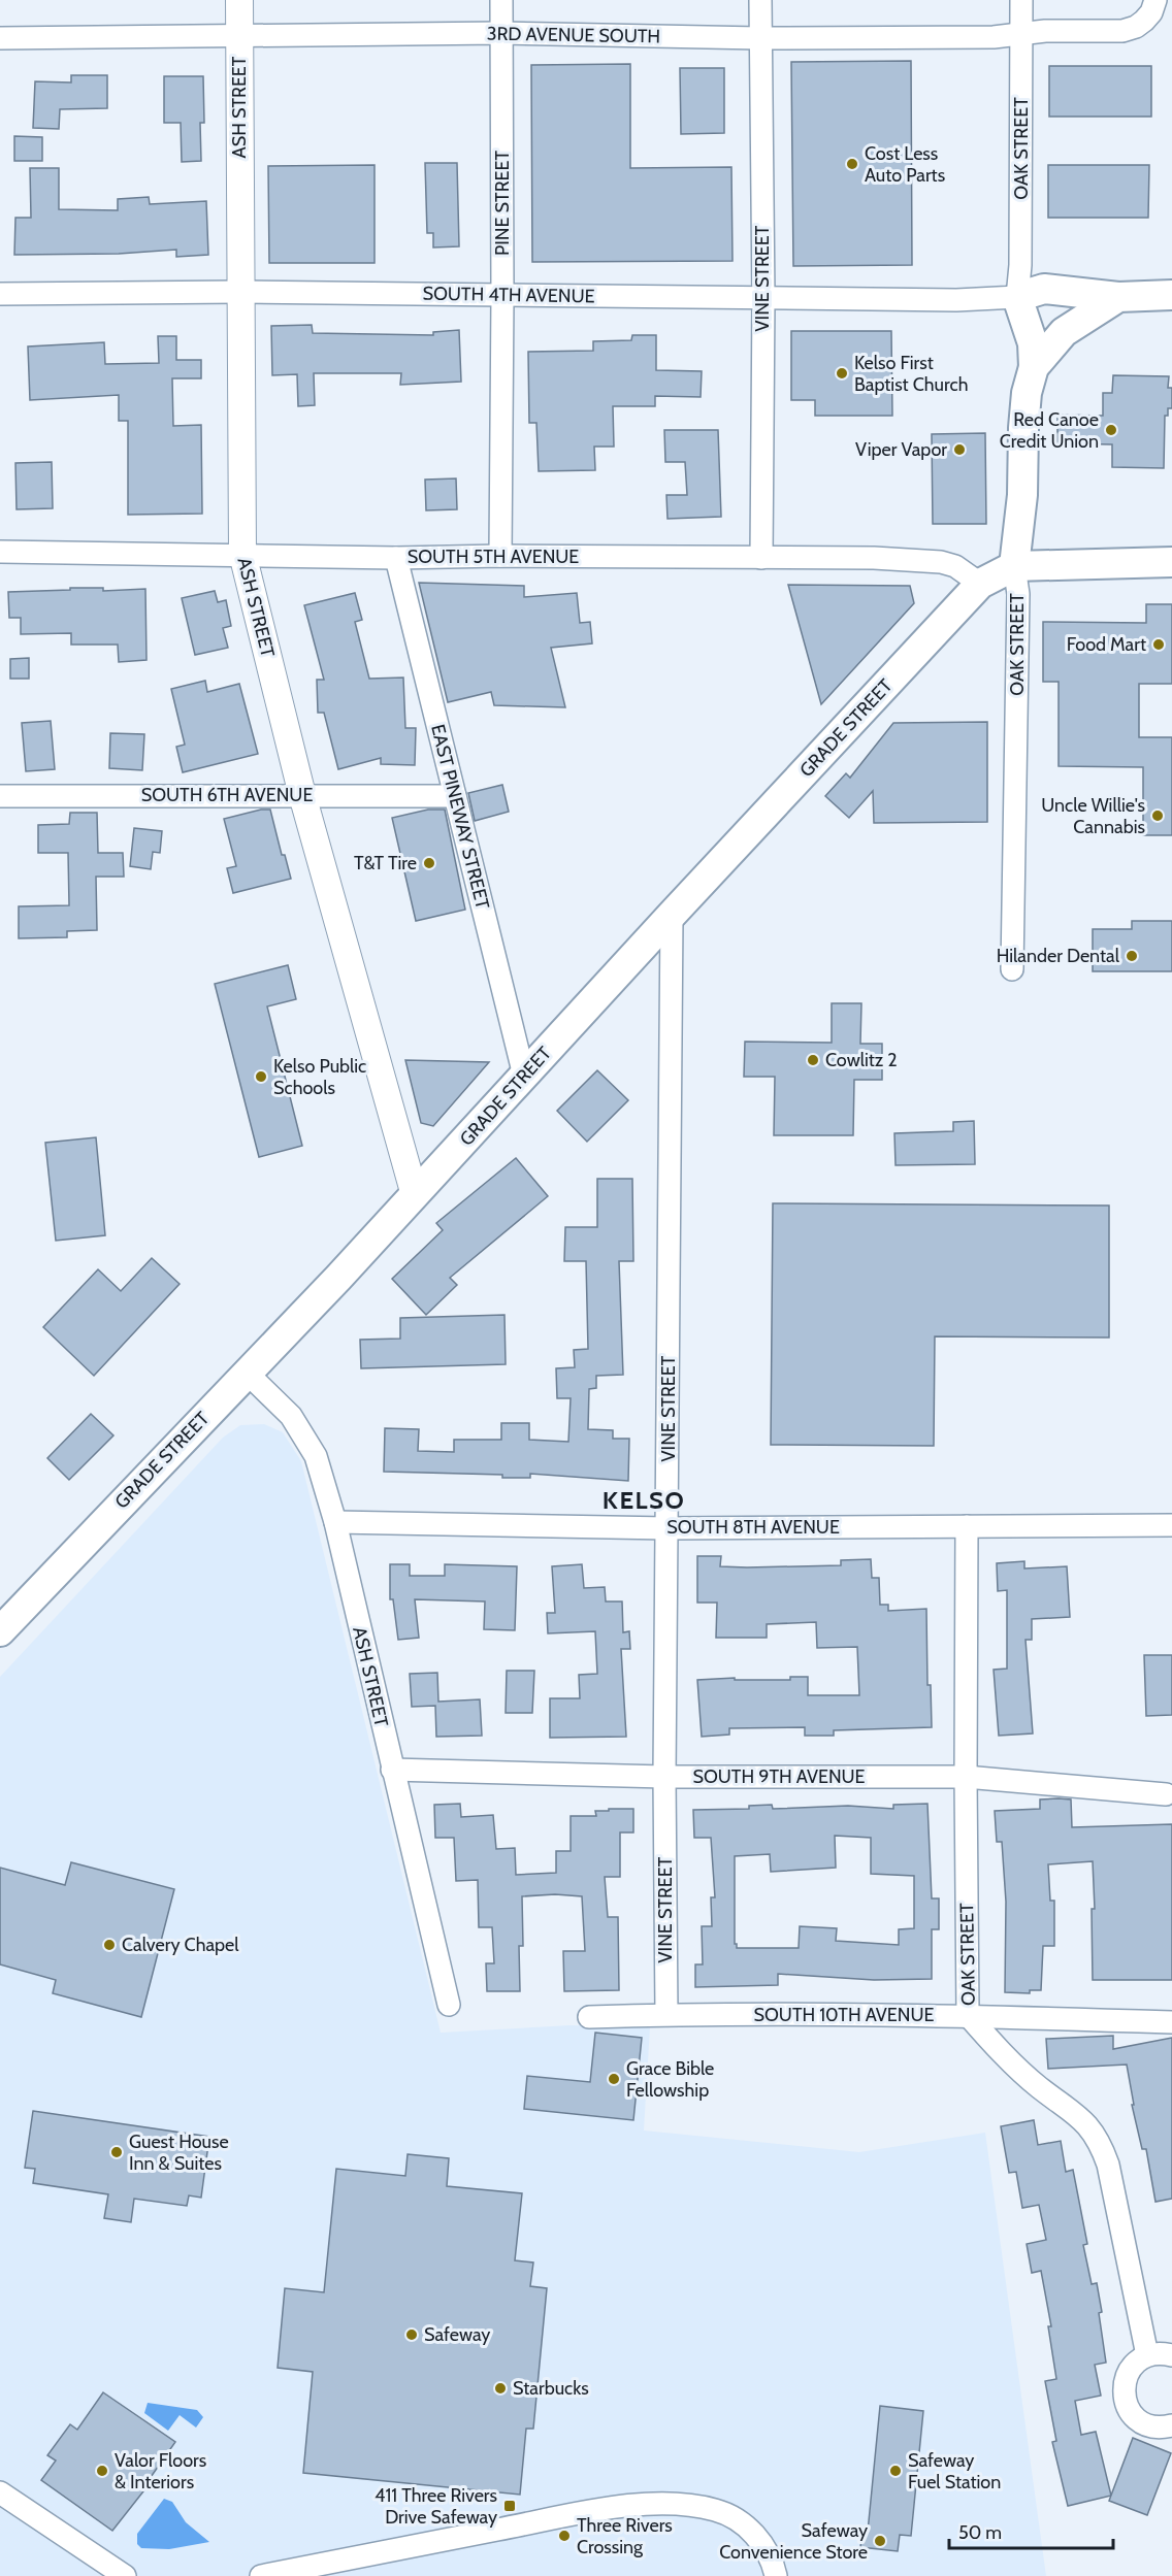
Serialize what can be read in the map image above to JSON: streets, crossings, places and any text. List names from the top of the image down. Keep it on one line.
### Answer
{"streets":{"main road":["OAK STREET","GRADE STREET"],"street":["3RD AVENUE SOUTH","ASH STREET","PINE STREET","VINE STREET","SOUTH 4TH AVENUE","SOUTH 5TH AVENUE","SOUTH 6TH AVENUE","EAST PINEWAY STREET","SOUTH 8TH AVENUE","SOUTH 9TH AVENUE","SOUTH 10TH AVENUE"]},"crossings":[["3RD AVENUE SOUTH","ASH STREET"],["3RD AVENUE SOUTH","OAK STREET"],["3RD AVENUE SOUTH","PINE STREET"],["3RD AVENUE SOUTH","VINE STREET"],["ASH STREET","SOUTH 4TH AVENUE"],["ASH STREET","SOUTH 5TH AVENUE"],["ASH STREET","GRADE STREET"],["ASH STREET","SOUTH 6TH AVENUE"],["ASH STREET","SOUTH 8TH AVENUE"],["ASH STREET","SOUTH 9TH AVENUE"],["OAK STREET","SOUTH 4TH AVENUE"],["OAK STREET","GRADE STREET"],["OAK STREET","SOUTH 8TH AVENUE"],["OAK STREET","SOUTH 9TH AVENUE"],["OAK STREET","SOUTH 10TH AVENUE"],["PINE STREET","SOUTH 4TH AVENUE"],["PINE STREET","SOUTH 5TH AVENUE"],["VINE STREET","SOUTH 4TH AVENUE"],["VINE STREET","SOUTH 5TH AVENUE"],["VINE STREET","GRADE STREET"],["VINE STREET","SOUTH 8TH AVENUE"],["VINE STREET","SOUTH 9TH AVENUE"],["VINE STREET","SOUTH 10TH AVENUE"],["SOUTH 5TH AVENUE","GRADE STREET"],["SOUTH 5TH AVENUE","EAST PINEWAY STREET"],["GRADE STREET","EAST PINEWAY STREET"],["SOUTH 6TH AVENUE","EAST PINEWAY STREET"]],"districts":["KELSO"],"places":{"other":["Cost Less Auto Parts","Kelso First Baptist Church","Red Canoe Credit Union","Viper Vapor","Food Mart","Uncle Willie's Cannabis","T&T Tire","Hilander Dental","Cowlitz 2","Kelso Public Schools","Calvery Chapel","Grace Bible Fellowship","Guest House Inn & Suites","Safeway","Starbucks","Valor Floors & Interiors","Safeway Fuel Station","Three Rivers Crossing","Safeway Convenience Store"],"transit":["411 Three Rivers Drive Safeway"]},"scale_bar":"50 m"}
